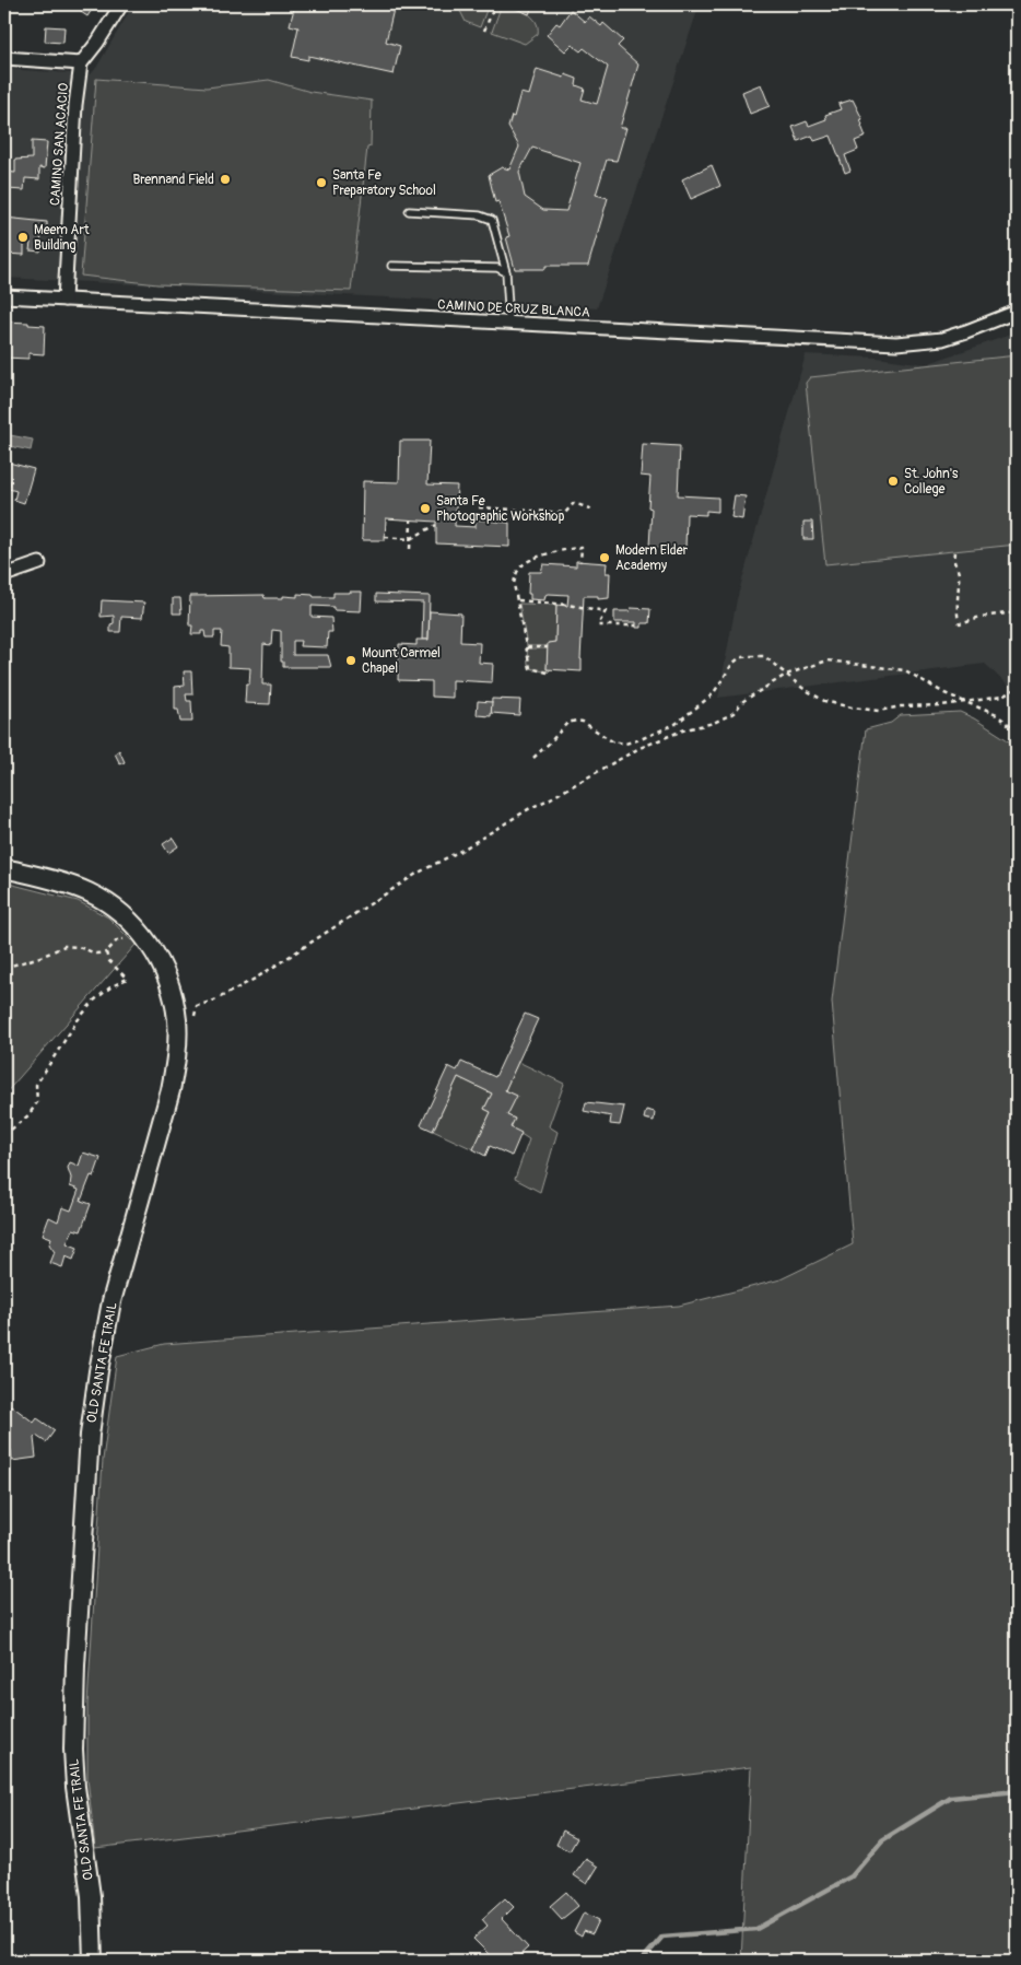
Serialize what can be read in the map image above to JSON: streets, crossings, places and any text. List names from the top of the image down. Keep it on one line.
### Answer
{"streets":{"street":["CAMINO SAN ACACIO","CAMINO DE CRUZ BLANCA","OLD SANTA FE TRAIL"]},"crossings":[["CAMINO SAN ACACIO","CAMINO DE CRUZ BLANCA"]],"places":["Brennand Field","Santa Fe Preparatory School","Meem Art Building","St. John's College","Santa Fe Photographic Workshop","Modern Elder Academy","Mount Carmel Chapel"]}
